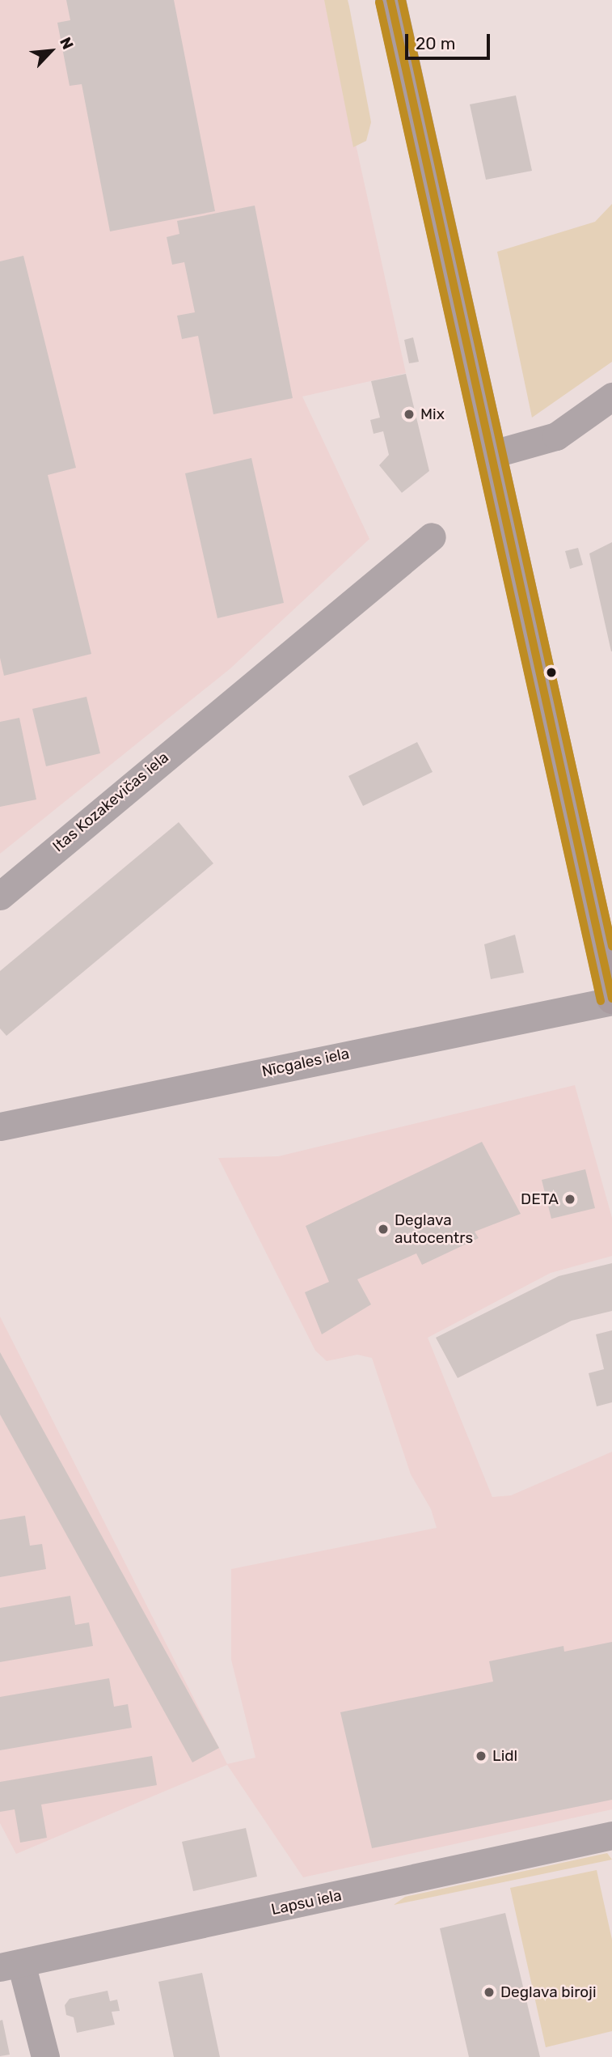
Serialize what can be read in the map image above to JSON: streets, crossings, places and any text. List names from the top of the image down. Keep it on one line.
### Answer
{"streets":{"street":["Itas Kozakevičas iela","Nīcgales iela","Lapsu iela"]},"places":["Mix","DETA","Deglava autocentrs","Lidl","Deglava biroji"],"scale_bar":"20 m","north":"top right"}
